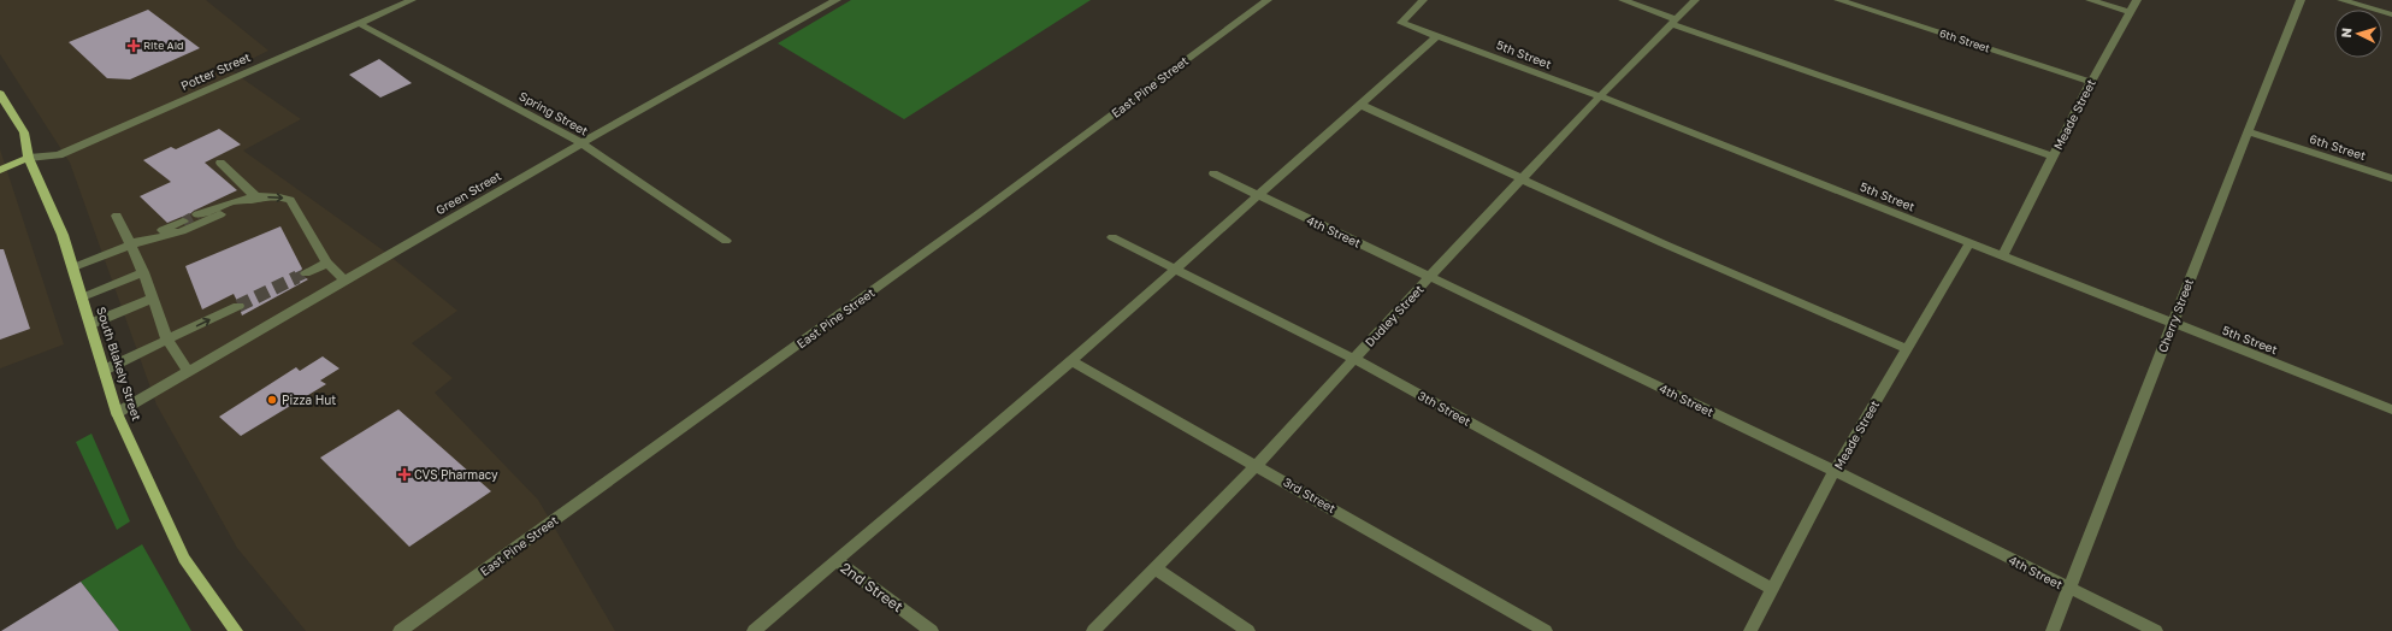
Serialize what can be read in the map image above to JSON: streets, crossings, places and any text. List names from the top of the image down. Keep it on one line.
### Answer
{"streets":{"main road":["South Blakely Street"],"street":["6th Street","5th Street","Potter Street","East Pine Street","Spring Street","Meade Street","Green Street","4th Street","Dudley Street","Cherry Street","3th Street","3rd Street","2nd Street"]},"crossings":[["6th Street","Meade Street"],["6th Street","Cherry Street"],["5th Street","Meade Street"],["5th Street","Dudley Street"],["5th Street","Cherry Street"],["Potter Street","Spring Street"],["Potter Street","South Blakely Street"],["Spring Street","Green Street"],["Meade Street","4th Street"],["Meade Street","3th Street"],["Green Street","South Blakely Street"],["4th Street","Dudley Street"],["4th Street","Cherry Street"],["Dudley Street","3th Street"],["Dudley Street","3rd Street"]],"places":{"health":["Rite Aid","CVS Pharmacy"],"other":["Pizza Hut"]},"north":"left"}
